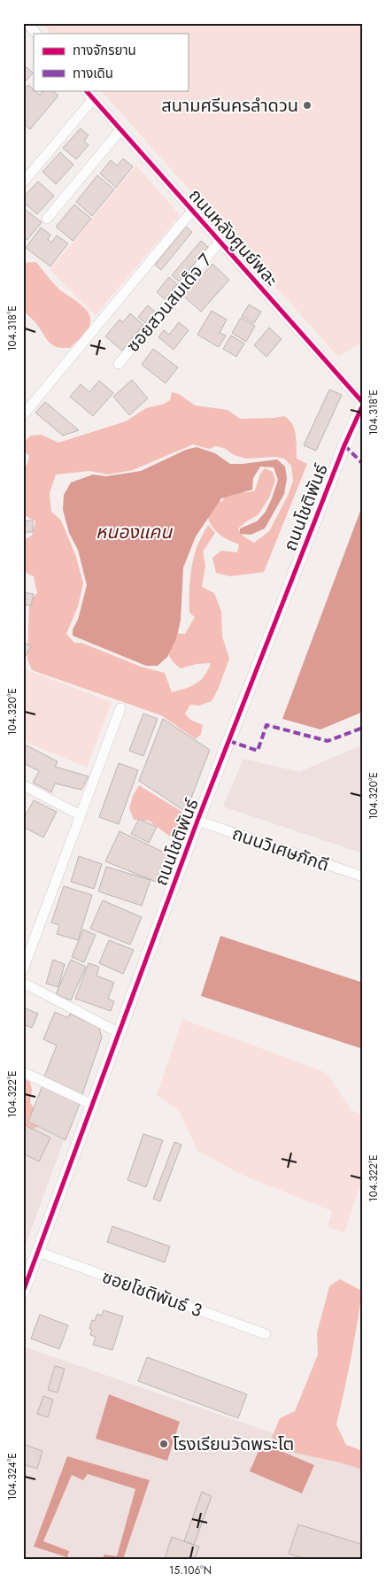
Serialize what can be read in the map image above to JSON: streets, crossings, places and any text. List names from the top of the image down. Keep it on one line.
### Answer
{"streets":{"street":["ถนนหลังศูนย์พละ","ซอยสวนสมเด็จ 7","ถนนโชติพันธ์","ถนนวิเศษภักดี","ซอยโชติพันธ์ 3"]},"crossings":[["ถนนหลังศูนย์พละ","ซอยสวนสมเด็จ 7"],["ถนนหลังศูนย์พละ","ถนนโชติพันธ์"],["ถนนโชติพันธ์","ถนนวิเศษภักดี"],["ถนนโชติพันธ์","ซอยโชติพันธ์ 3"]],"water":["หนองแคน"],"places":["สนามศรีนครลำดวน","โรงเรียนวัดพระโต"],"legend":["ทางจักรยาน","ทางเดิน"],"coordinates":["104.318°E","104.320°E","104.322°E","104.324°E","15.106°N"]}
